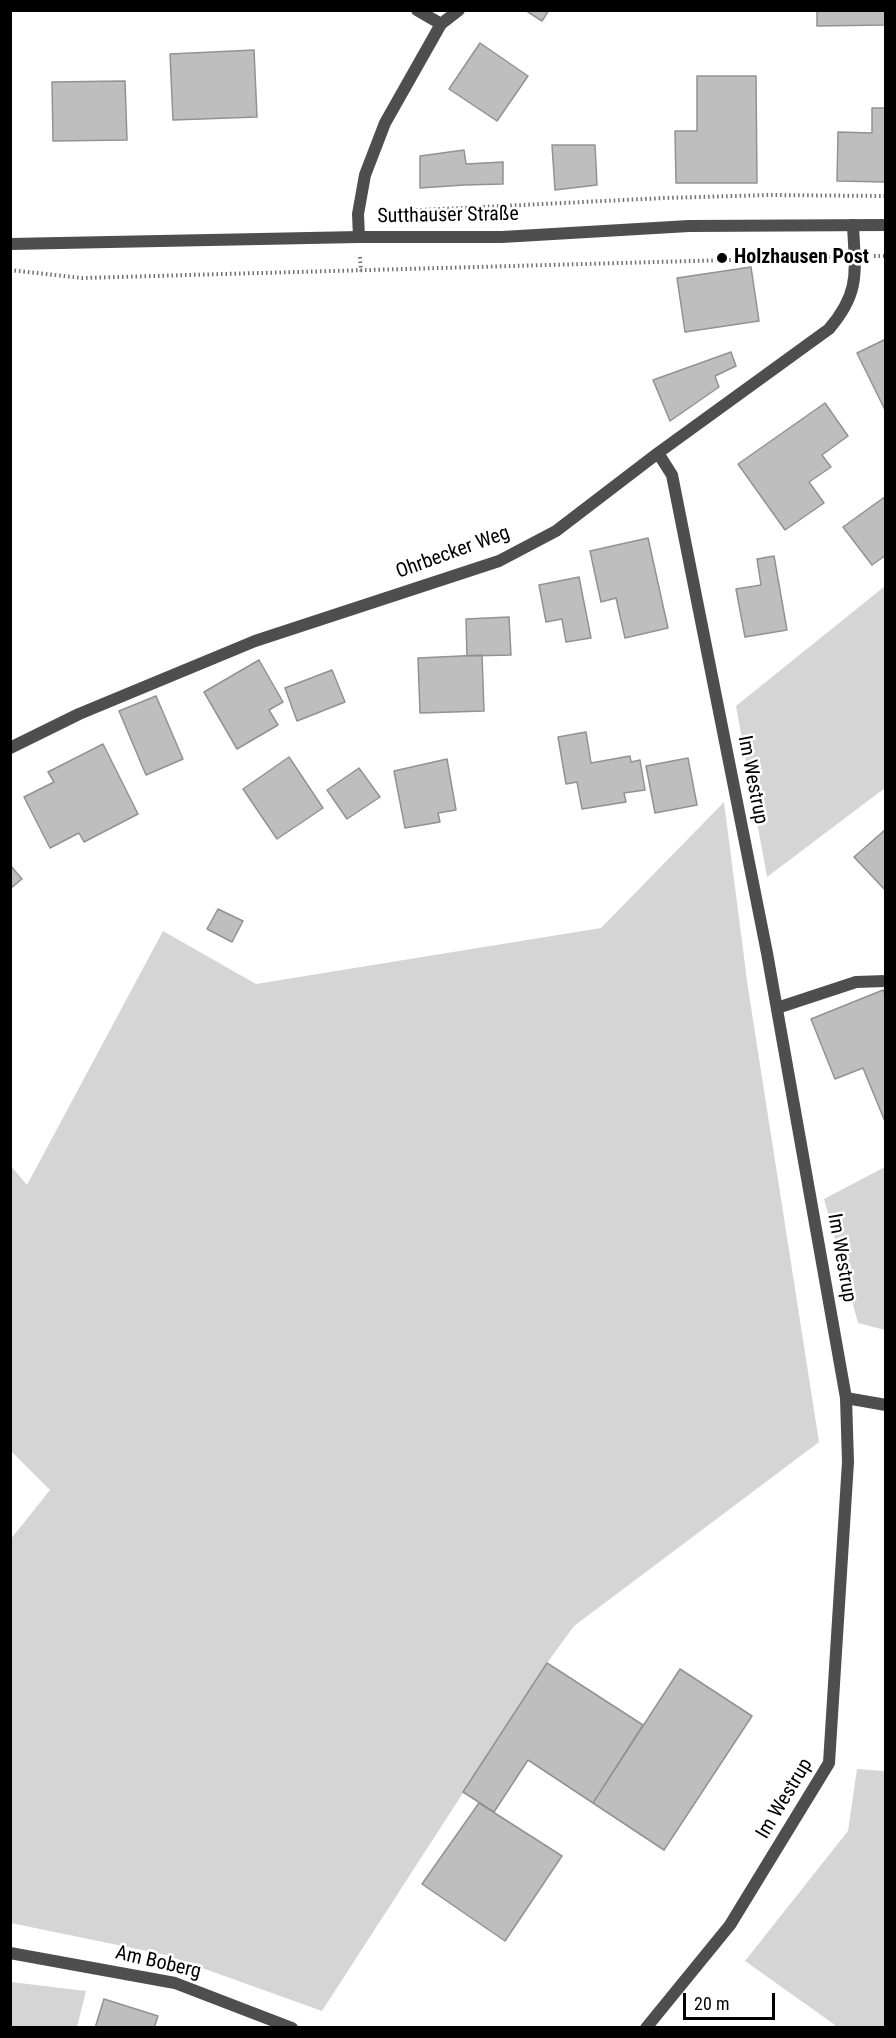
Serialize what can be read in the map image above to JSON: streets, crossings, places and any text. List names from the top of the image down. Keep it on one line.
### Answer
{"streets":{"street":["Sutthauser Straße","Ohrbecker Weg","Im Westrup","Am Boberg"]},"crossings":[["Sutthauser Straße","Ohrbecker Weg"],["Ohrbecker Weg","Im Westrup"]],"places":["Holzhausen Post"],"scale_bar":"20 m"}
